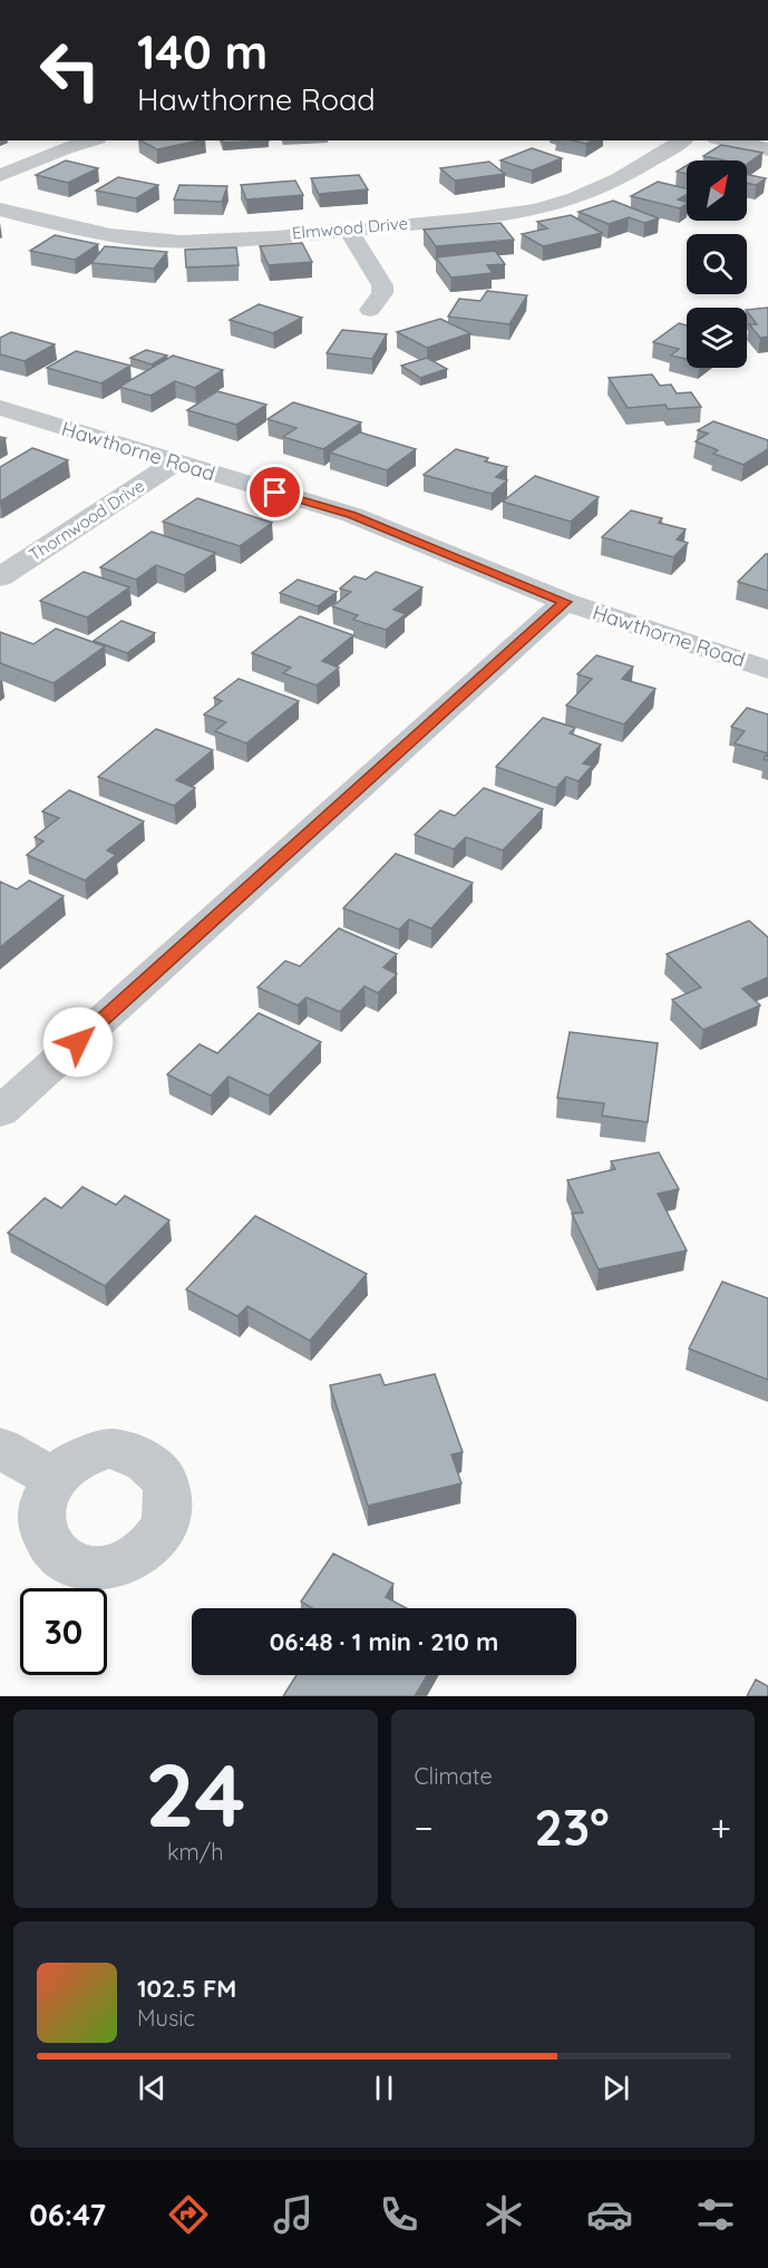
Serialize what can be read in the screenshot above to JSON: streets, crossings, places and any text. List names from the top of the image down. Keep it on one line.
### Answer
{"streets":{"street":["Elmwood Drive","Hawthorne Road","Thornwood Drive"]},"crossings":[["Hawthorne Road","Thornwood Drive"]],"north":"top right","page":{"turn":["140 m","Hawthorne Road"],"limit":"30","trip":"06:48 · 1 min · 210 m","tile":[["24","km/h"],"Climate"],"heat":["−","23°","+"],"song":["102.5 FM","Music"],"tabs":"06:47"}}
